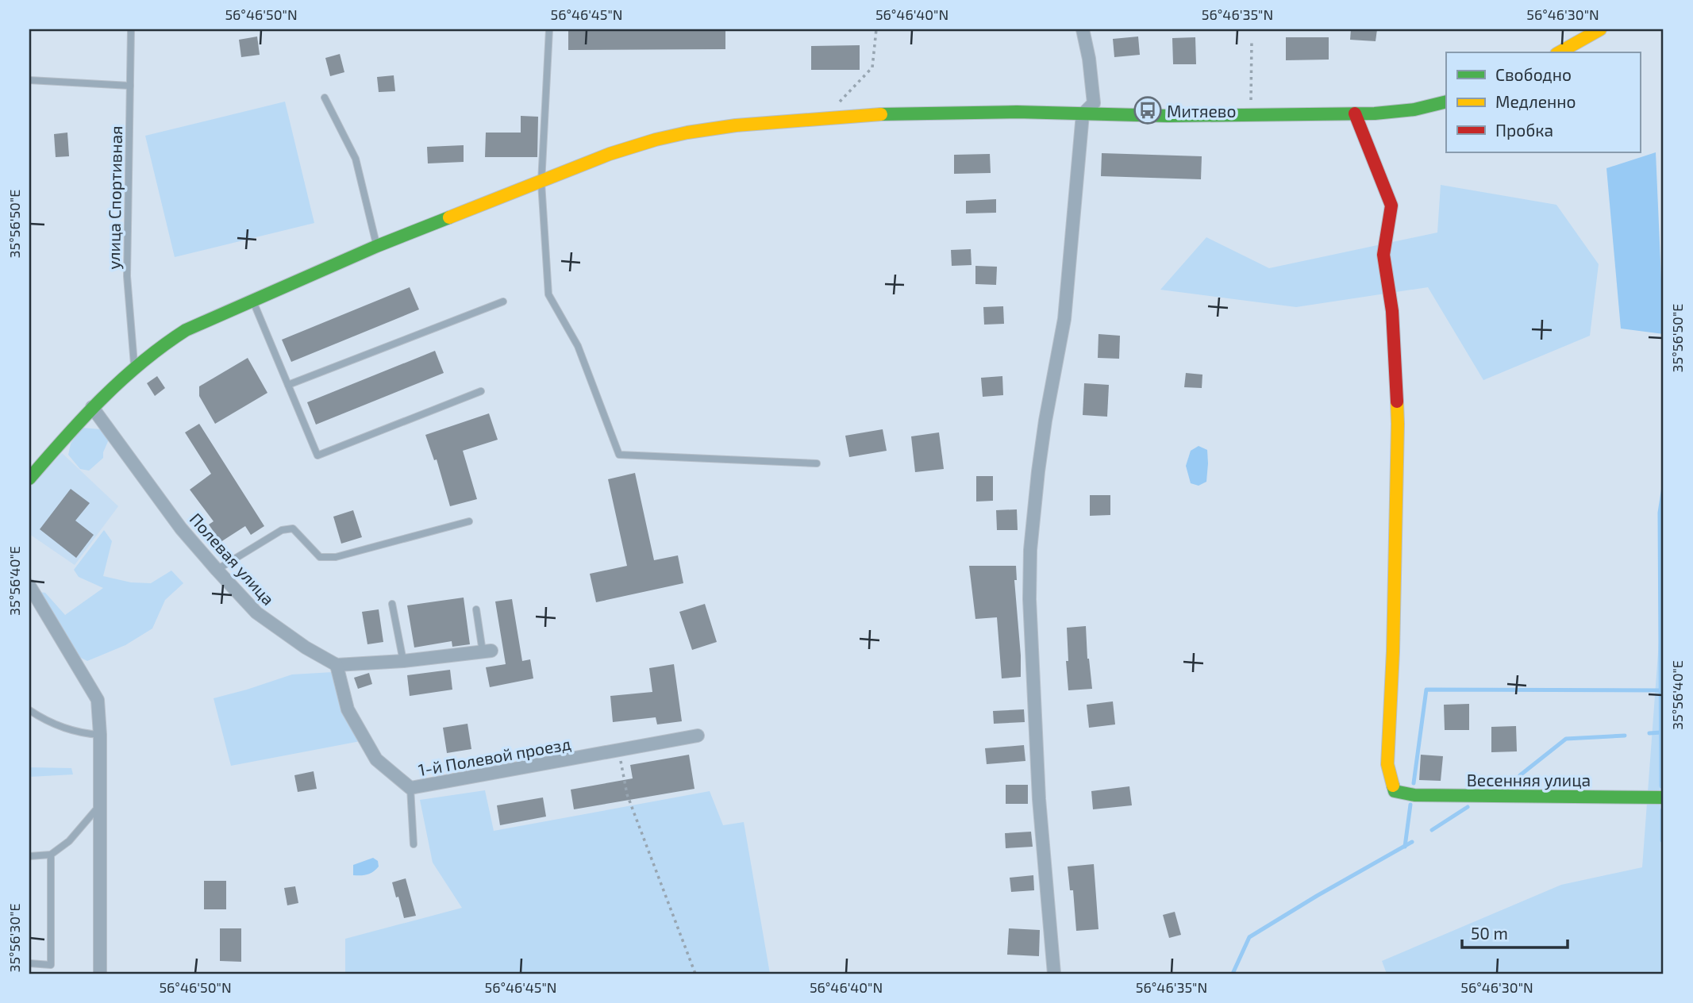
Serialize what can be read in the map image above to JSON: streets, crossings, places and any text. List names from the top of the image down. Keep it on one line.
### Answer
{"streets":{"street":["Полевая улица","1-й Полевой проезд","Весенняя улица"],"lane":["улица Спортивная"]},"crossings":[["Полевая улица","1-й Полевой проезд"]],"places":{"bus stop":["Митяево"]},"legend":["Свободно","Медленно","Пробка"],"scale_bar":"50 m","coordinates":["56°46'50\"N","56°46'45\"N","56°46'40\"N","56°46'35\"N","56°46'30\"N","35°56'50\"E","35°56'40\"E","35°56'30\"E"]}
